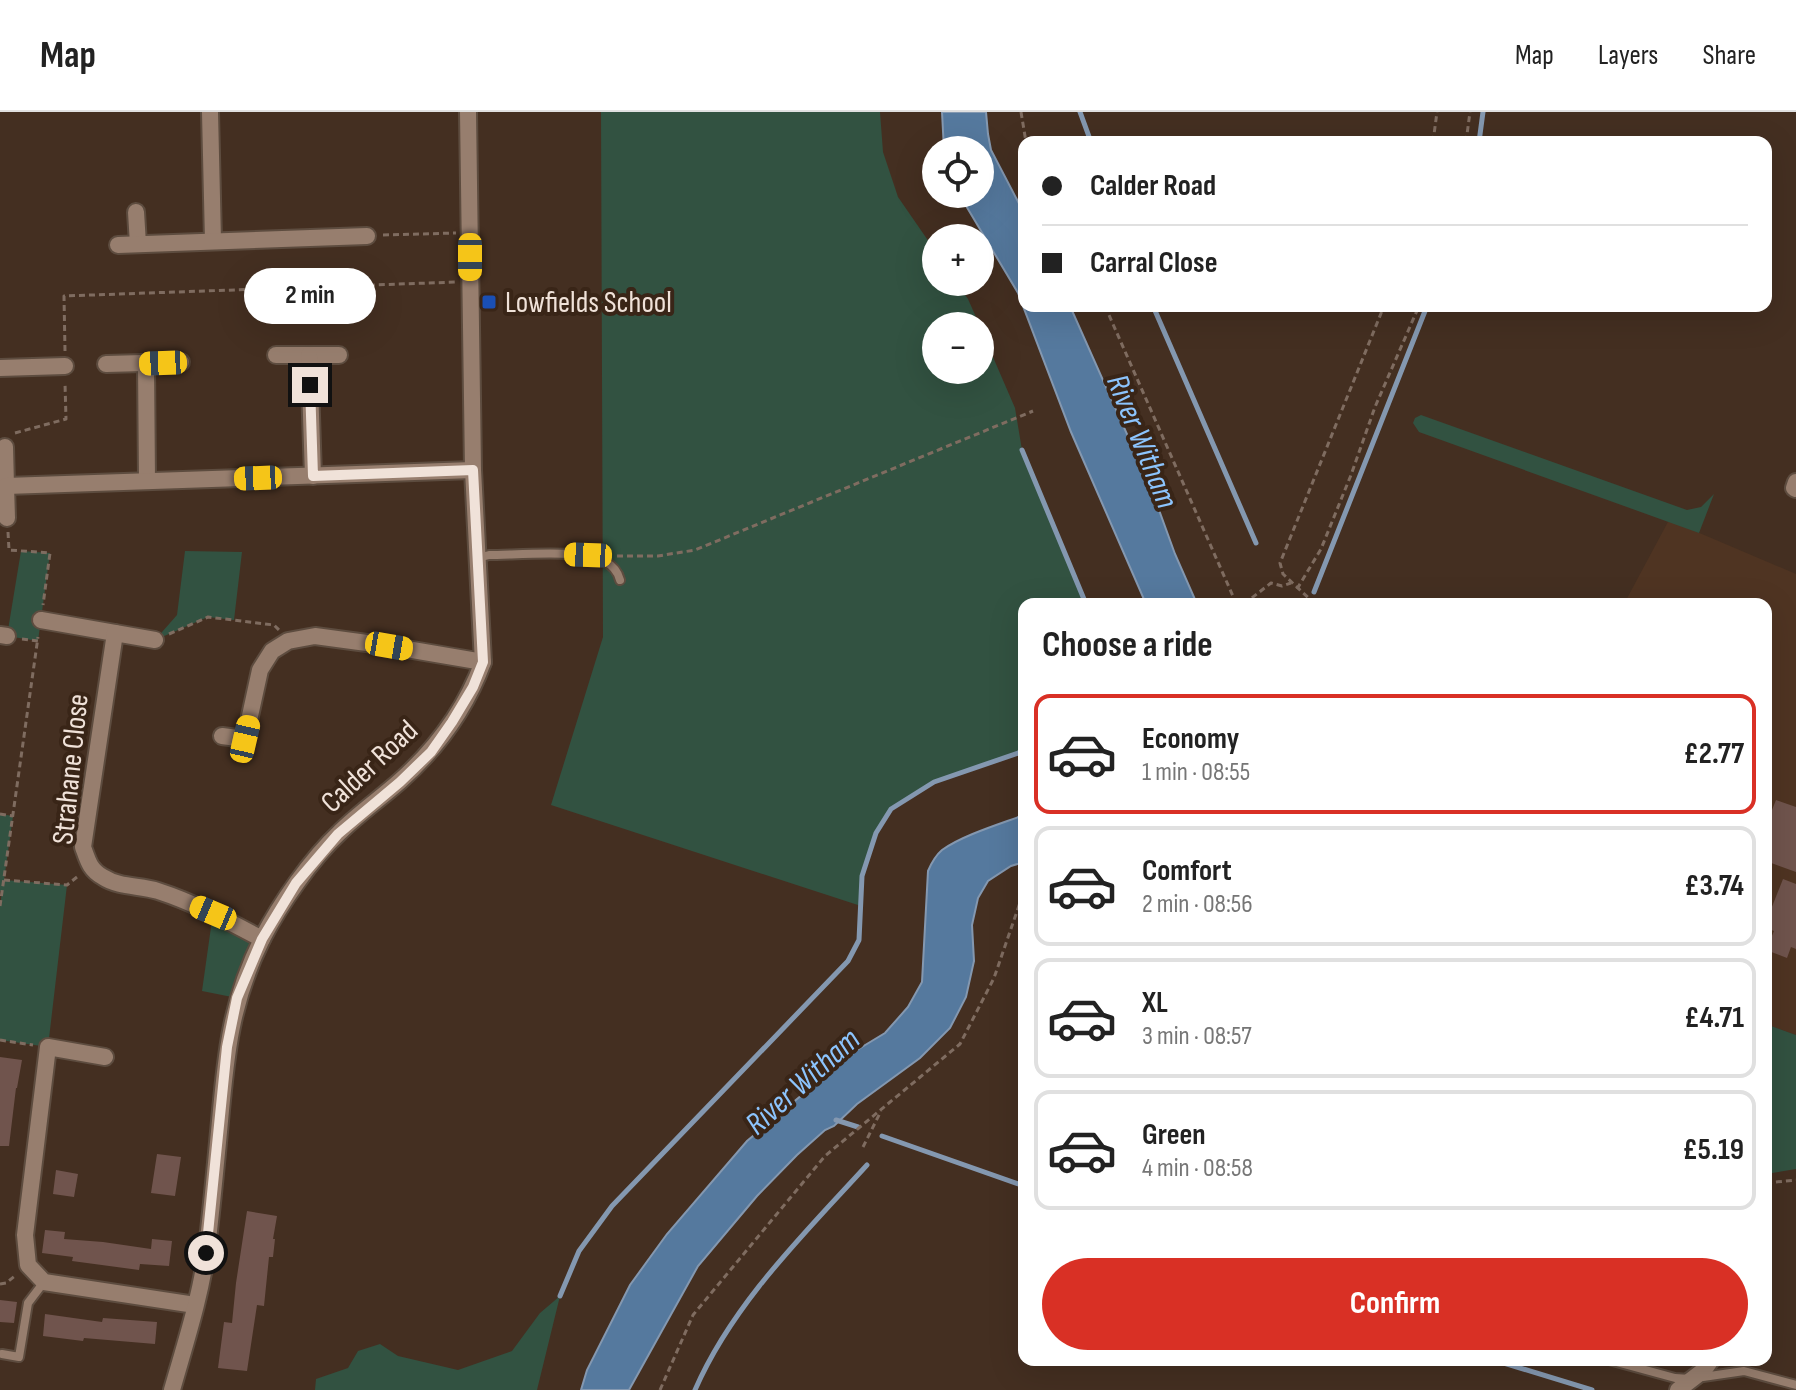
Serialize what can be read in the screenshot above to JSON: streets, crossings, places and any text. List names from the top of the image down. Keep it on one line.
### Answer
{"streets":{"street":["Calder Road","Strahane Close"]},"crossings":[["Calder Road","Strahane Close"]],"water":["River Witham"],"places":{"transit":["Lowfields School"]},"page":{"header":"Map","nav":["Map","Layers","Share"],"map_buttons":["+","−"],"banner":["Calder Road","Carral Close"],"bubble":"2 min","heading":"Choose a ride","list":[{"name":"Economy","note":"1 min · 08:55","value":"£2.77"},{"name":"Comfort","note":"2 min · 08:56","value":"£3.74"},{"name":"XL","note":"3 min · 08:57","value":"£4.71"},{"name":"Green","note":"4 min · 08:58","value":"£5.19"}],"buttons":"Confirm"}}
